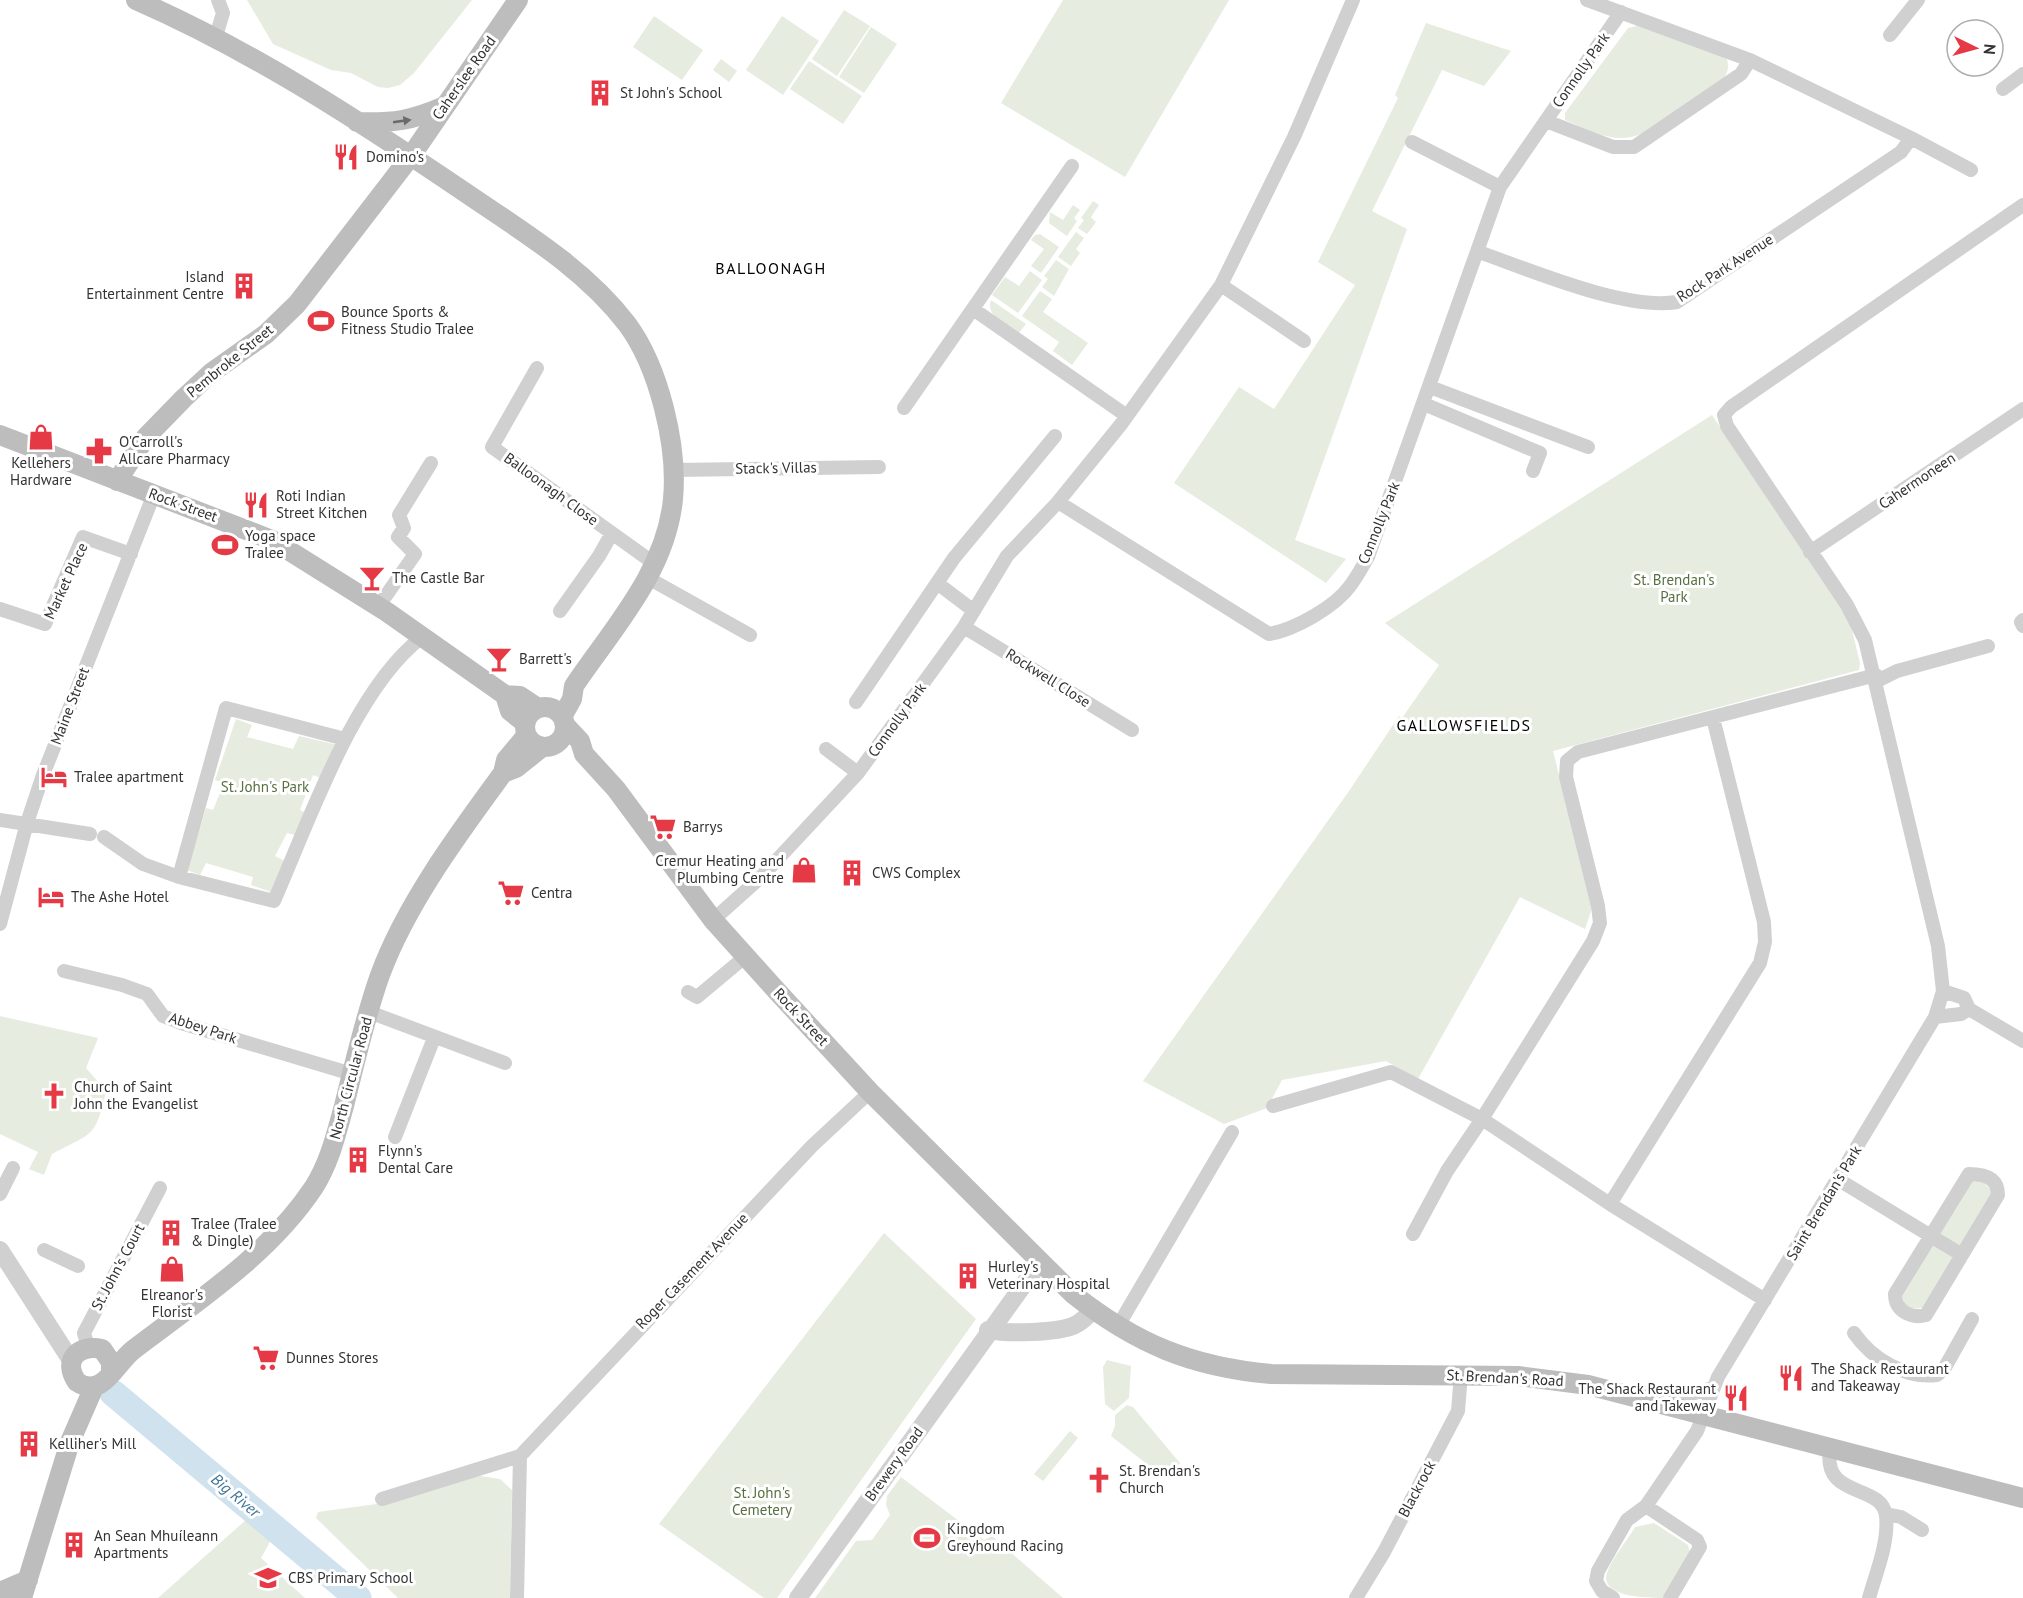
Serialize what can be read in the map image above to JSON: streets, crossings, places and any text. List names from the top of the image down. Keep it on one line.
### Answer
{"streets":{"main road":["Caherslee Road","Pembroke Street","Rock Street","North Circular Road","St. Brendan's Road"],"street":["Connolly Park","Rock Park Avenue","Stack's Villas","Cahermoneen","Balloonagh Close","Market Place","Rockwell Close","Maine Street","Abbey Park","Saint Brendan's Park","St. John's Court","Roger Casement Avenue","Brewery Road","Blackrock"]},"crossings":[["Connolly Park","Rock Park Avenue"],["Connolly Park","Rock Street"],["Connolly Park","Rockwell Close"],["Caherslee Road","Pembroke Street"],["Caherslee Road","North Circular Road"],["Pembroke Street","Rock Street"],["Pembroke Street","North Circular Road"],["Stack's Villas","North Circular Road"],["Balloonagh Close","North Circular Road"],["Rock Street","Maine Street"],["Rock Street","North Circular Road"],["Rock Street","Roger Casement Avenue"],["Rock Street","St. Brendan's Road"],["Rock Street","Brewery Road"],["Market Place","Maine Street"],["Abbey Park","North Circular Road"],["North Circular Road","St. John's Court"],["Saint Brendan's Park","St. Brendan's Road"],["St. Brendan's Road","Brewery Road"],["St. Brendan's Road","Blackrock"]],"districts":["BALLOONAGH","GALLOWSFIELDS"],"water":["Big River"],"parks":["St. Brendan's Park","St. John's Park","St. John's Cemetery"],"places":{"building":["St John's School","Island Entertainment Centre","CWS Complex","Flynn's Dental Care","Tralee (Tralee & Dingle)","Hurley's Veterinary Hospital","Kelliher's Mill","An Sean Mhuíleann Apartments"],"restaurant":["Domino's","Roti Indian Street Kitchen","The Shack Restaurant and Takeaway","The Shack Restaurant and Takeway"],"sports":["Bounce Sports & Fitness Studio Tralee","Yoga space Tralee","Kingdom Greyhound Racing"],"shop":["Kellehers Hardware","Cremur Heating and Plumbing Centre","Elreanor's Florist"],"pharmacy":["O'Carroll's Allcare Pharmacy"],"bar":["The Castle Bar","Barrett's"],"hotel":["Tralee apartment","The Ashe Hotel"],"supermarket":["Barrys","Centra","Dunnes Stores"],"church":["Church of Saint John the Evangelist","St. Brendan's Church"],"school or university":["CBS Primary School"]},"north":"right"}
